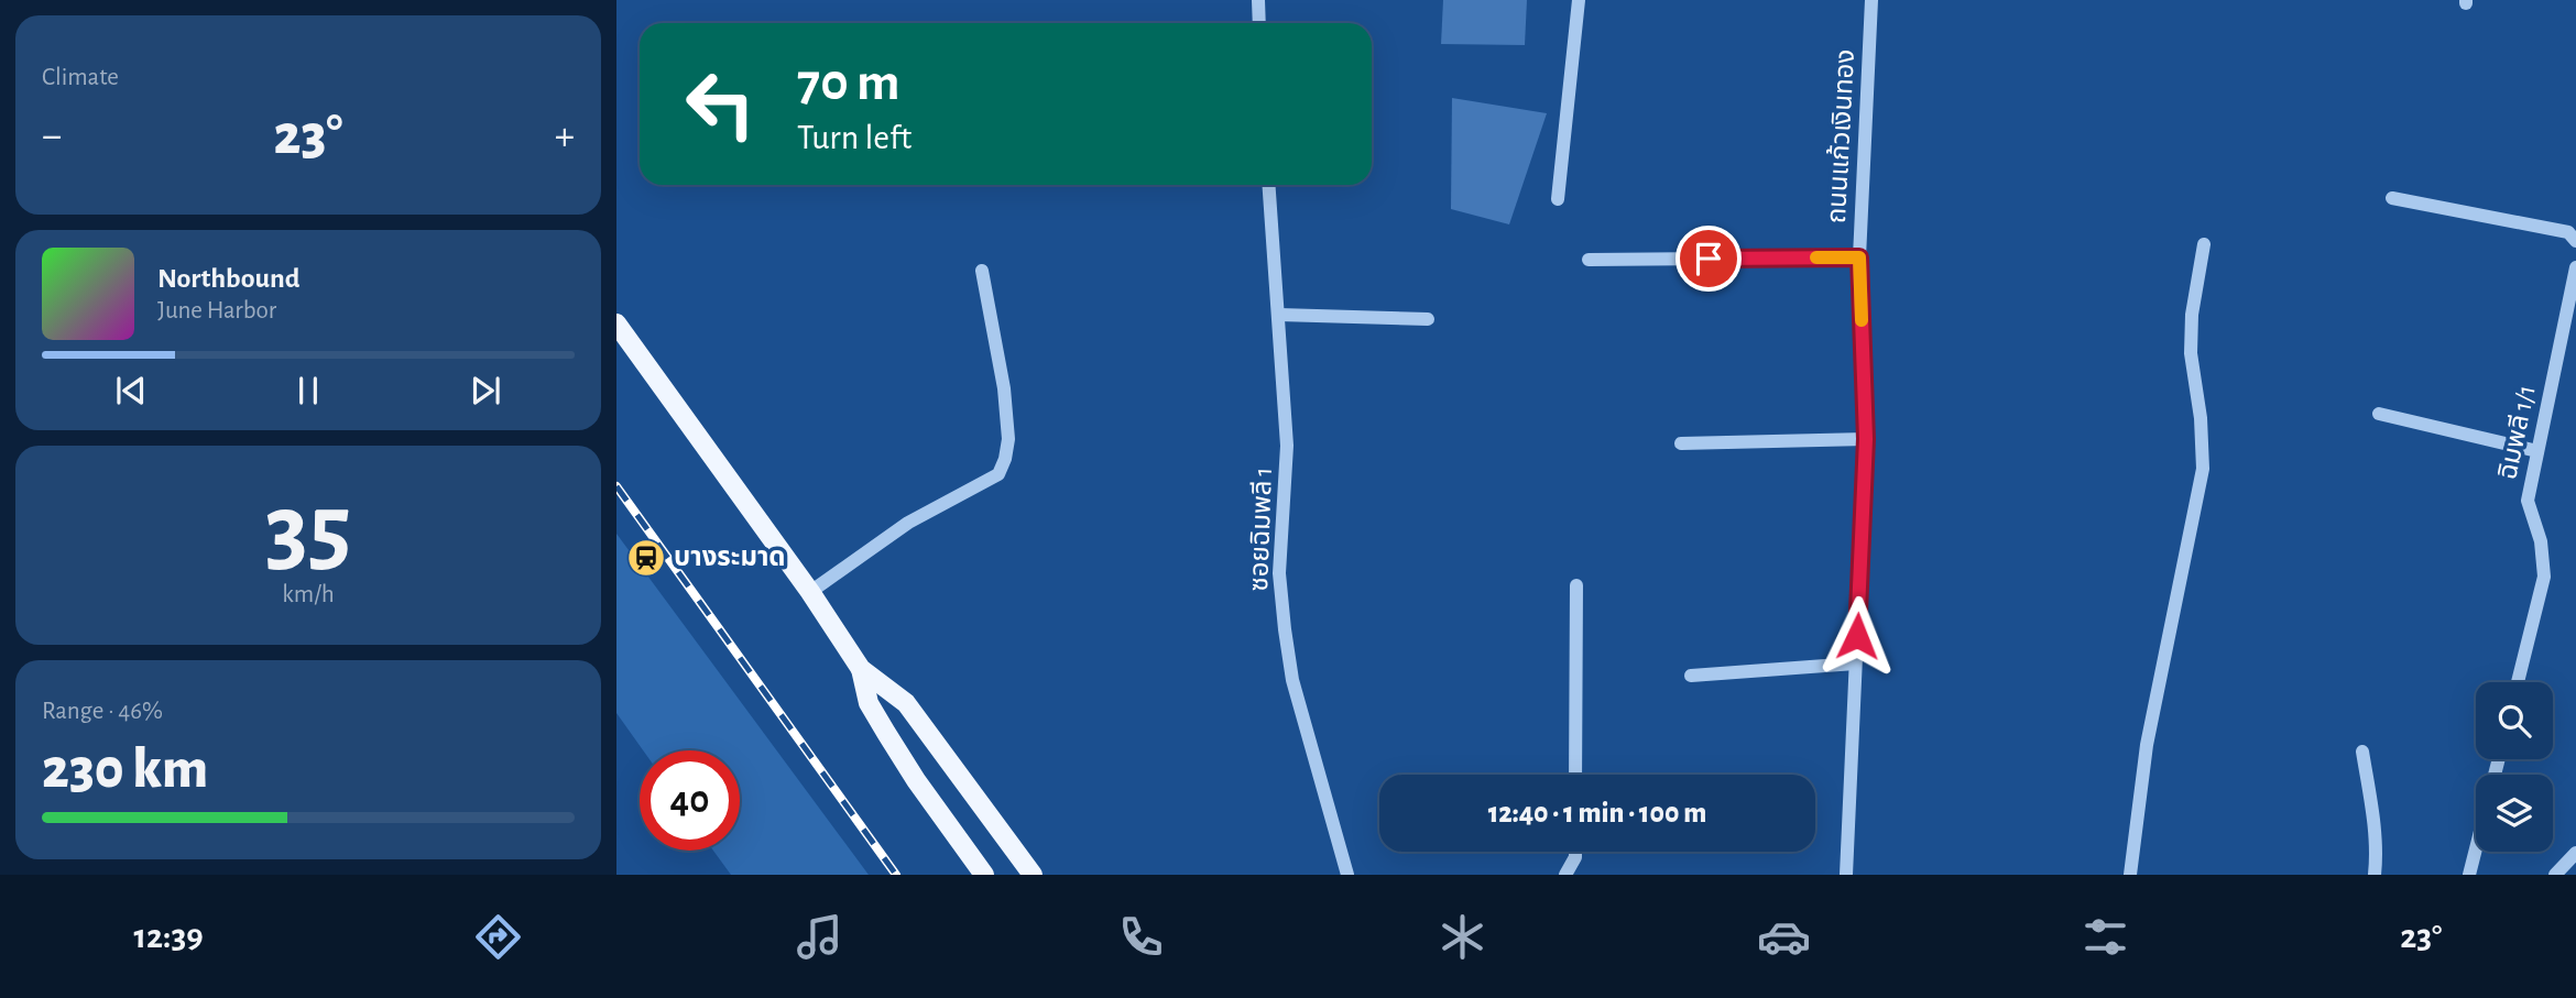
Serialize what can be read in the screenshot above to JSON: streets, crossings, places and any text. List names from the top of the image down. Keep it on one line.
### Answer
{"streets":{"street":["ถนนแก้วเงินทอง","ฉิมพลี 1/1","ซอยฉิมพลี 1"]},"places":{"station":["บางระมาด"]},"page":{"tile":["Climate",["35","km/h"],["Range · 46%","230 km"]],"turn":["70 m","Turn left"],"heat":["−","23°","+"],"song":["Northbound","June Harbor"],"limit":"40","trip":"12:40 · 1 min · 100 m","tabs":["12:39","23°"]}}
